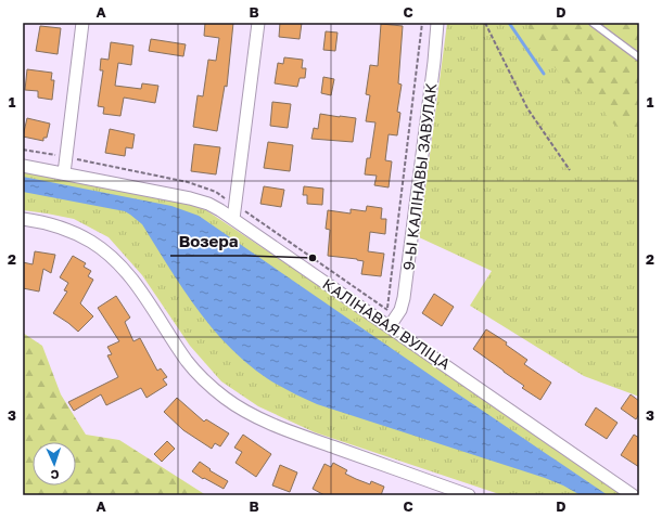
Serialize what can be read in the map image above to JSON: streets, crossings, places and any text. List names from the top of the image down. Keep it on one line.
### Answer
{"streets":{"street":["9-Ы КАЛІНАВЫ ЗАВУЛАК","КАЛІНАВАЯ ВУЛІЦА"]},"crossings":[["9-Ы КАЛІНАВЫ ЗАВУЛАК","КАЛІНАВАЯ ВУЛІЦА"]],"places":["Возера"],"north":"bottom","grid":{"columns":["A","B","C","D"],"rows":["1","2","3"]}}
